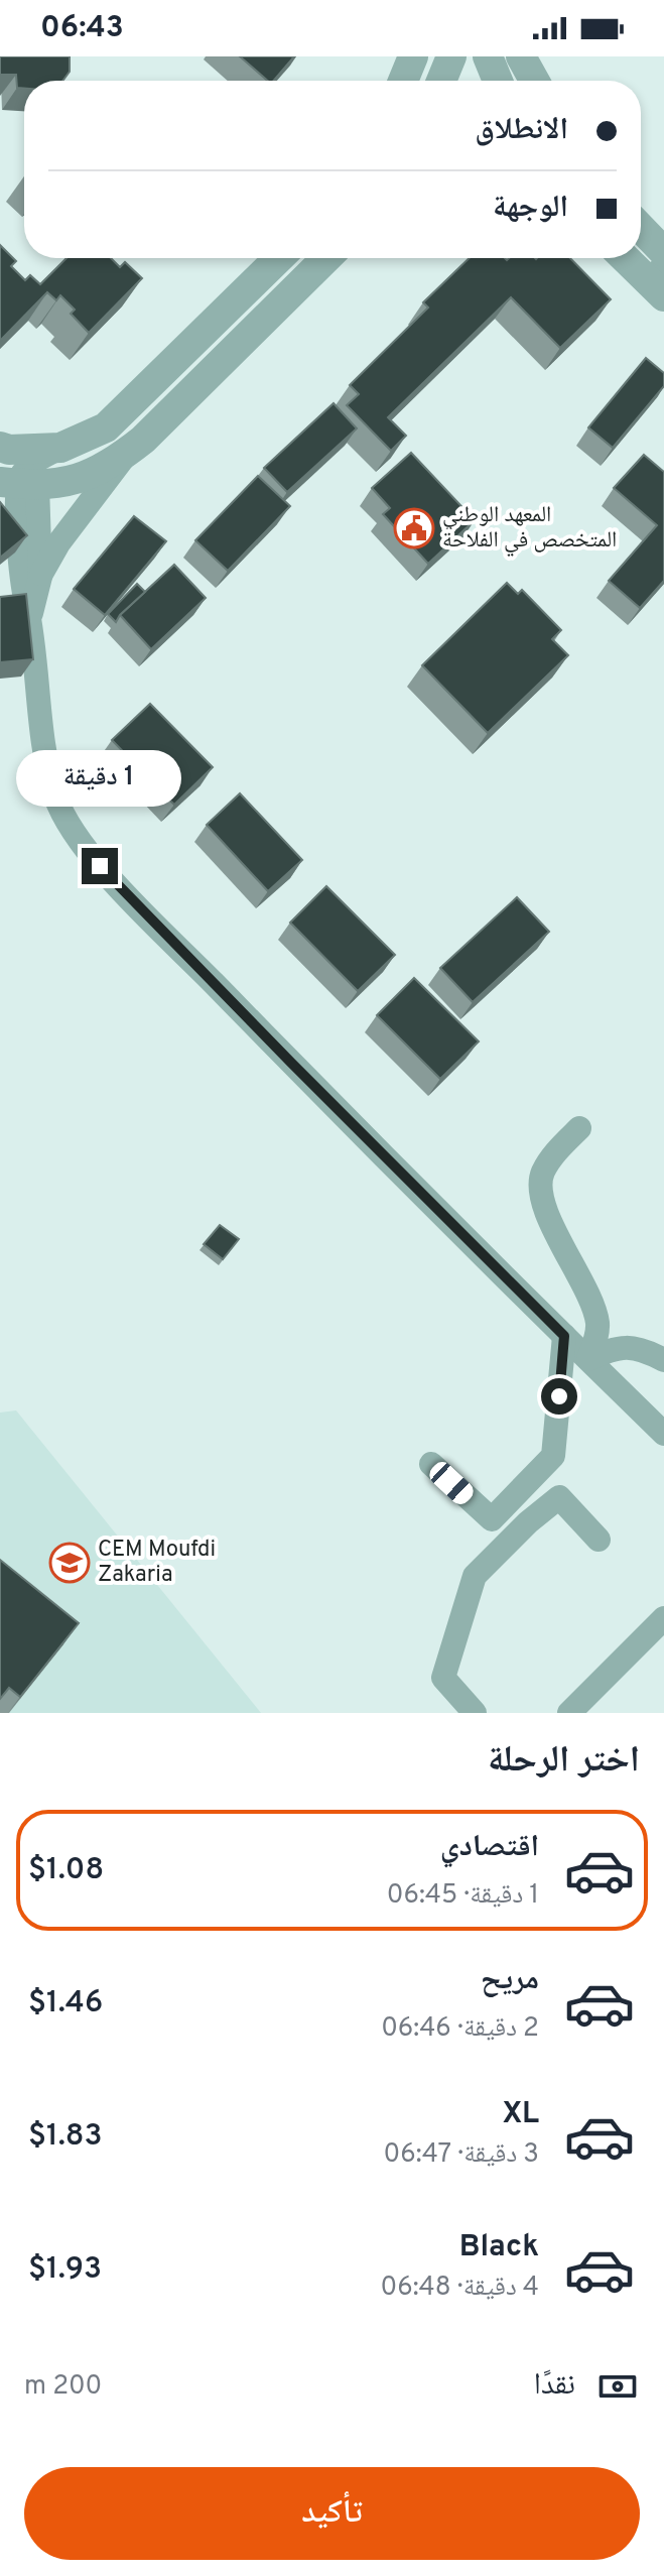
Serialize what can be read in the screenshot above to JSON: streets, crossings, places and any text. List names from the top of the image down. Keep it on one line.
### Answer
{"places":{"public building":["المعهد الوطني المتخصص في الفلاحة"],"school or university":["CEM Moufdi Zakaria"]},"page":{"status":"06:43","banner":["الانطلاق","الوجهة"],"bubble":"1 دقيقة","heading":"اختر الرحلة","list":[{"name":"اقتصادي","note":"1 دقيقة · 06:45","value":"$1.08"},{"name":"مريح","note":"2 دقيقة · 06:46","value":"$1.46"},{"name":"XL","note":"3 دقيقة · 06:47","value":"$1.83"},{"name":"Black","note":"4 دقيقة · 06:48","value":"$1.93"}],"pay":["نقدًا","200 m"],"buttons":"تأكيد"}}
